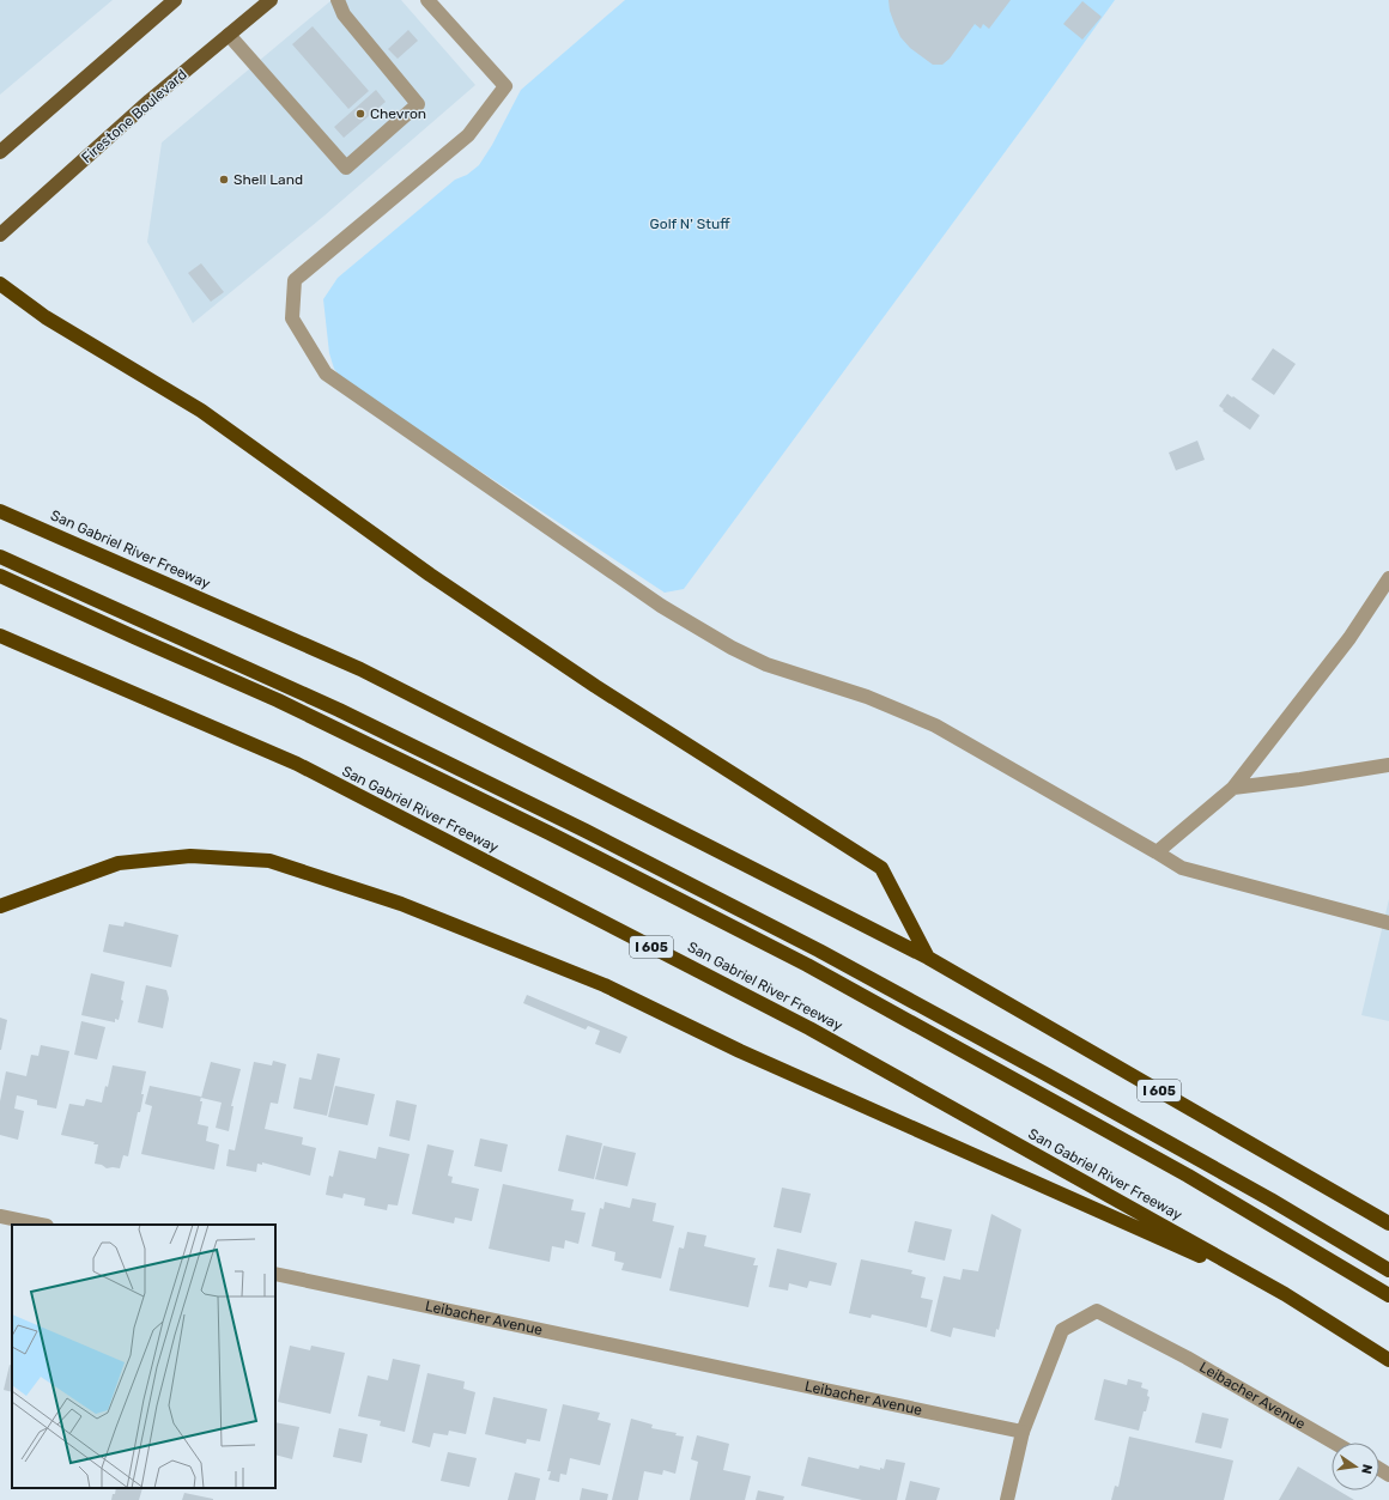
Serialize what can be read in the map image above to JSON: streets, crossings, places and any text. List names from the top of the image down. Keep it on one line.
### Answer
{"streets":{"highway":["San Gabriel River Freeway","I 605"],"main road":["Firestone Boulevard"],"street":["Leibacher Avenue"]},"parks":["Golf N' Stuff"],"places":["Chevron","Shell Land"],"north":"right"}
